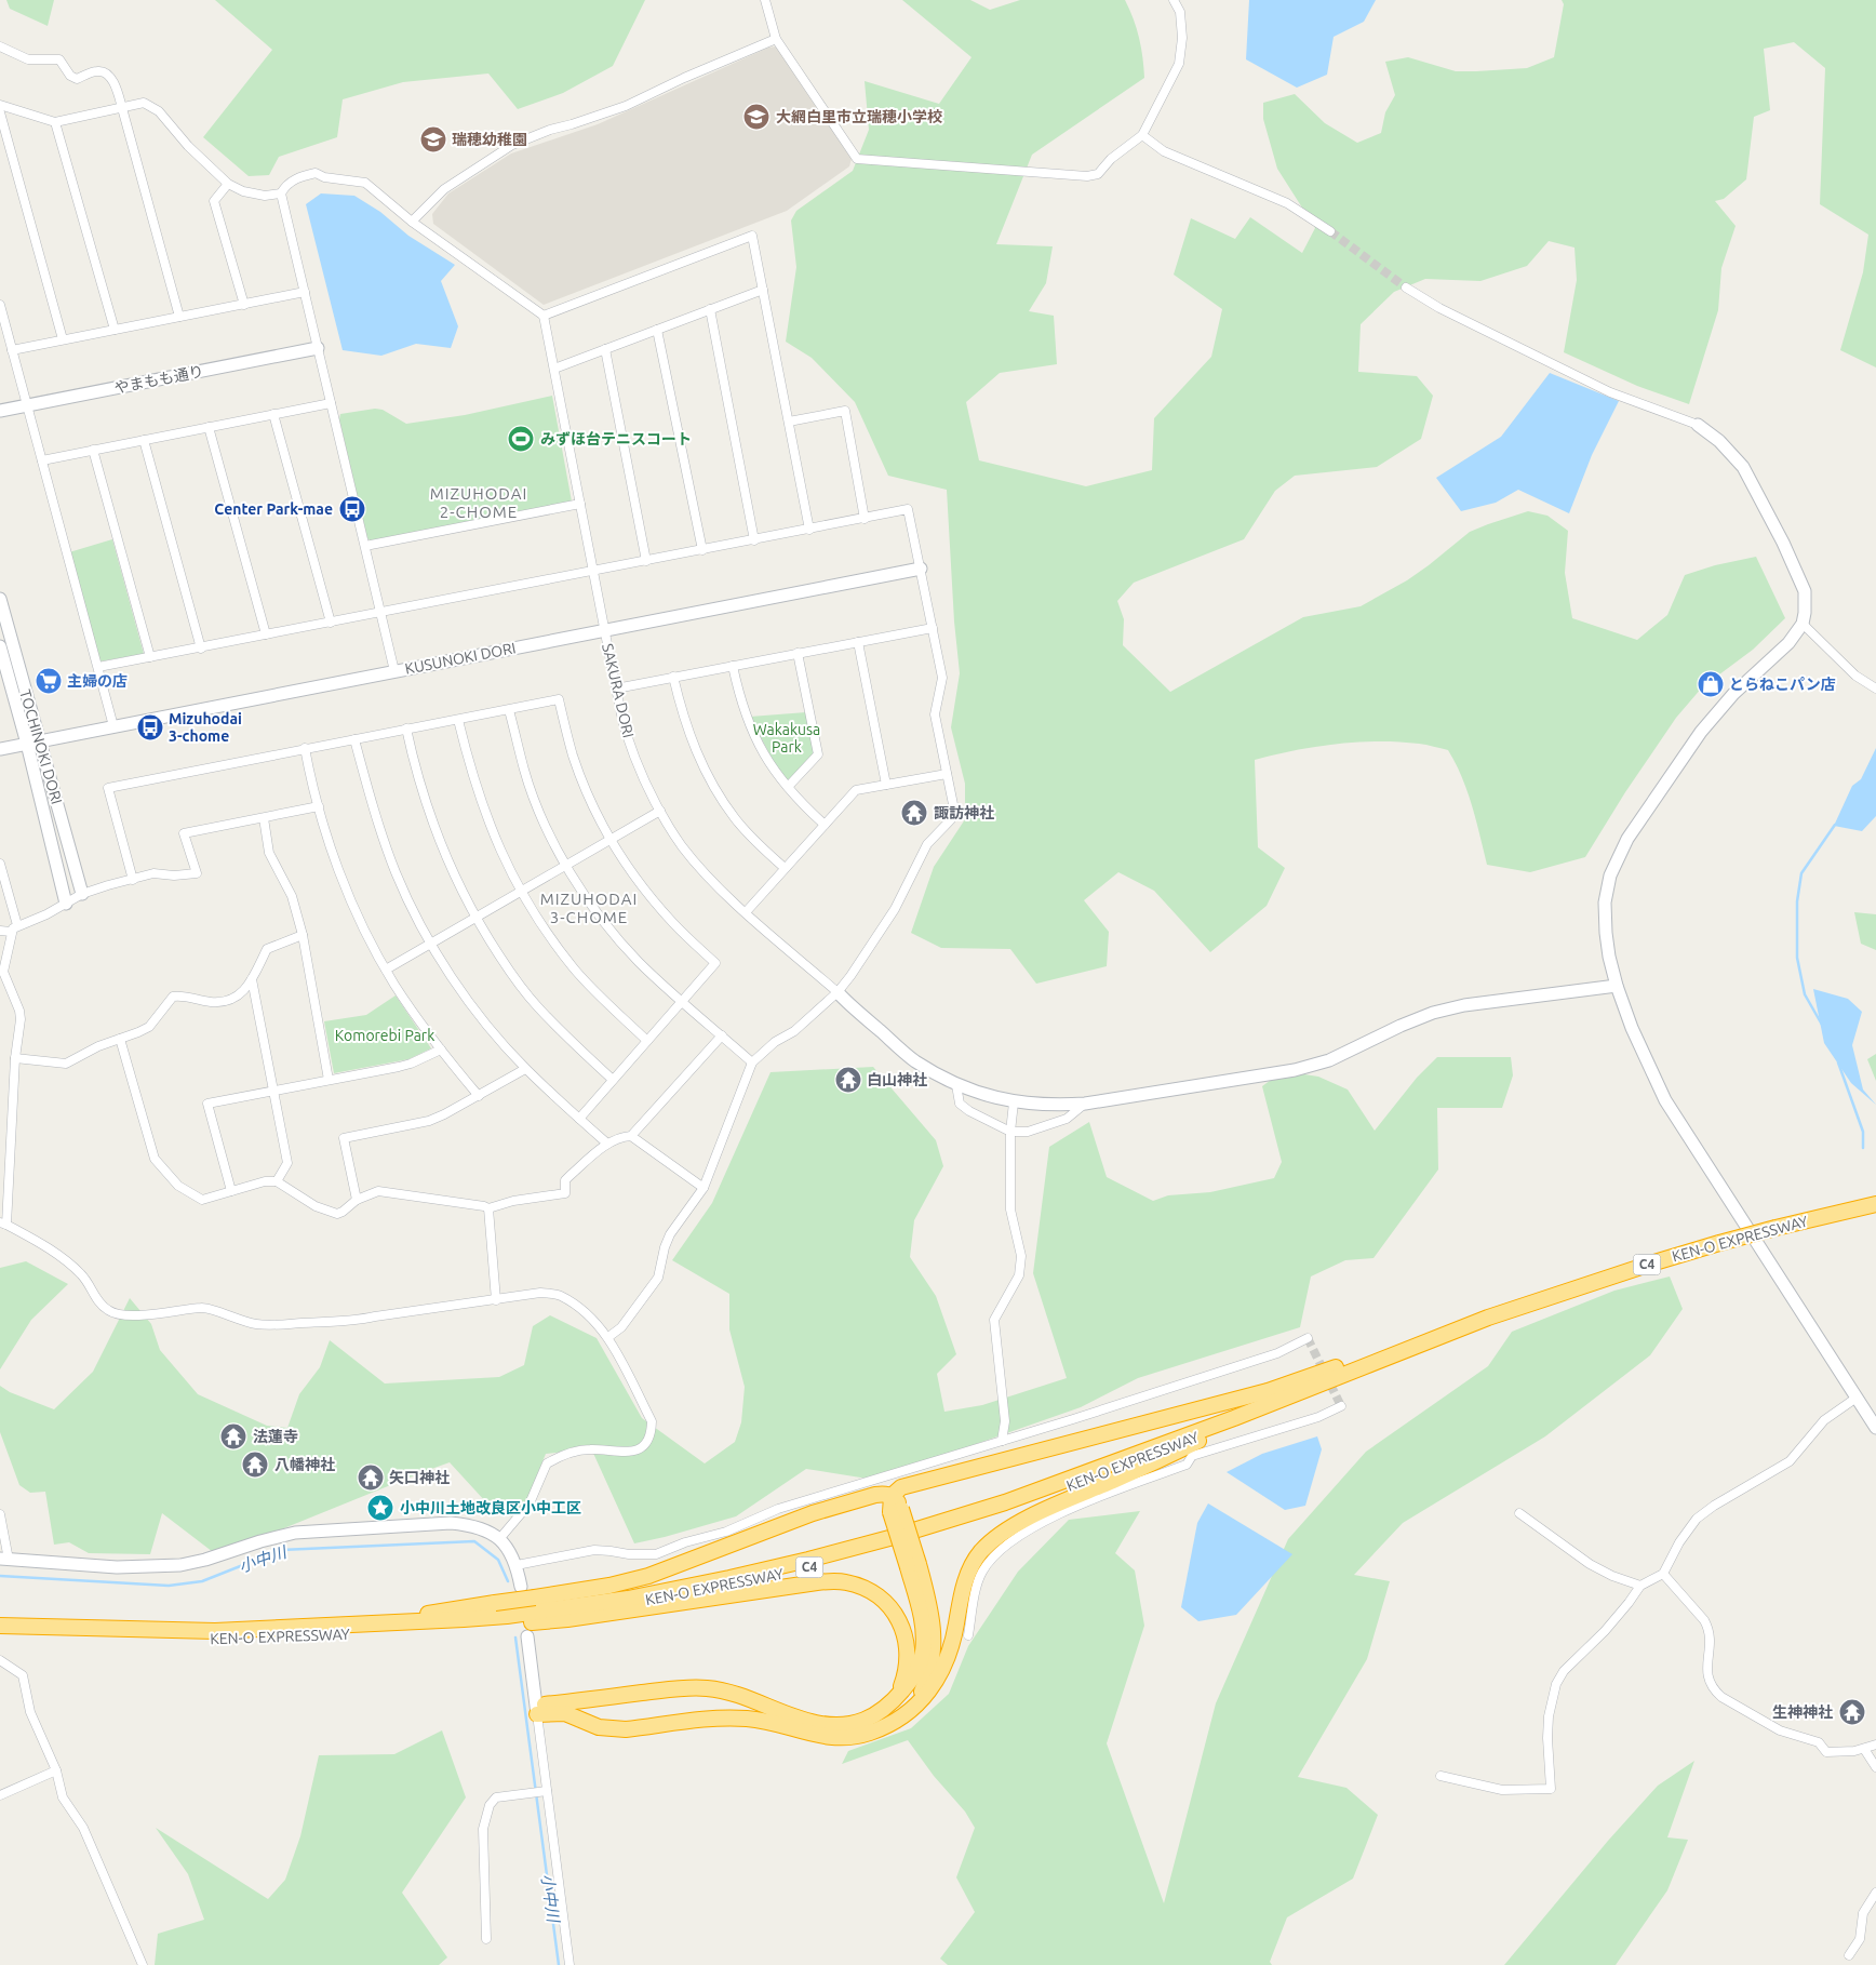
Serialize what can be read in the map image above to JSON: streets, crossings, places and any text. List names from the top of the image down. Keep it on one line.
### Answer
{"streets":{"highway":["KEN-O EXPRESSWAY","C4"],"street":["やまもも通り","KUSUNOKI DORI","SAKURA DORI","TOCHINOKI DORI"]},"crossings":[["KUSUNOKI DORI","SAKURA DORI"],["KUSUNOKI DORI","TOCHINOKI DORI"]],"districts":["MIZUHODAI 2-CHOME","MIZUHODAI 3-CHOME"],"water":["小中川"],"parks":["Wakakusa Park","Komorebi Park"],"places":{"school or university":["大網白里市立瑞穂小学校","瑞穂幼稚園"],"sports":["みずほ台テニスコート"],"bus stop":["Center Park-mae","Mizuhodai 3-chome"],"supermarket":["主婦の店"],"shop":["とらねこパン店"],"temple":["諏訪神社","白山神社","法蓮寺","八幡神社","矢口神社","生神神社"],"place":["小中川土地改良区小中工区"]}}
